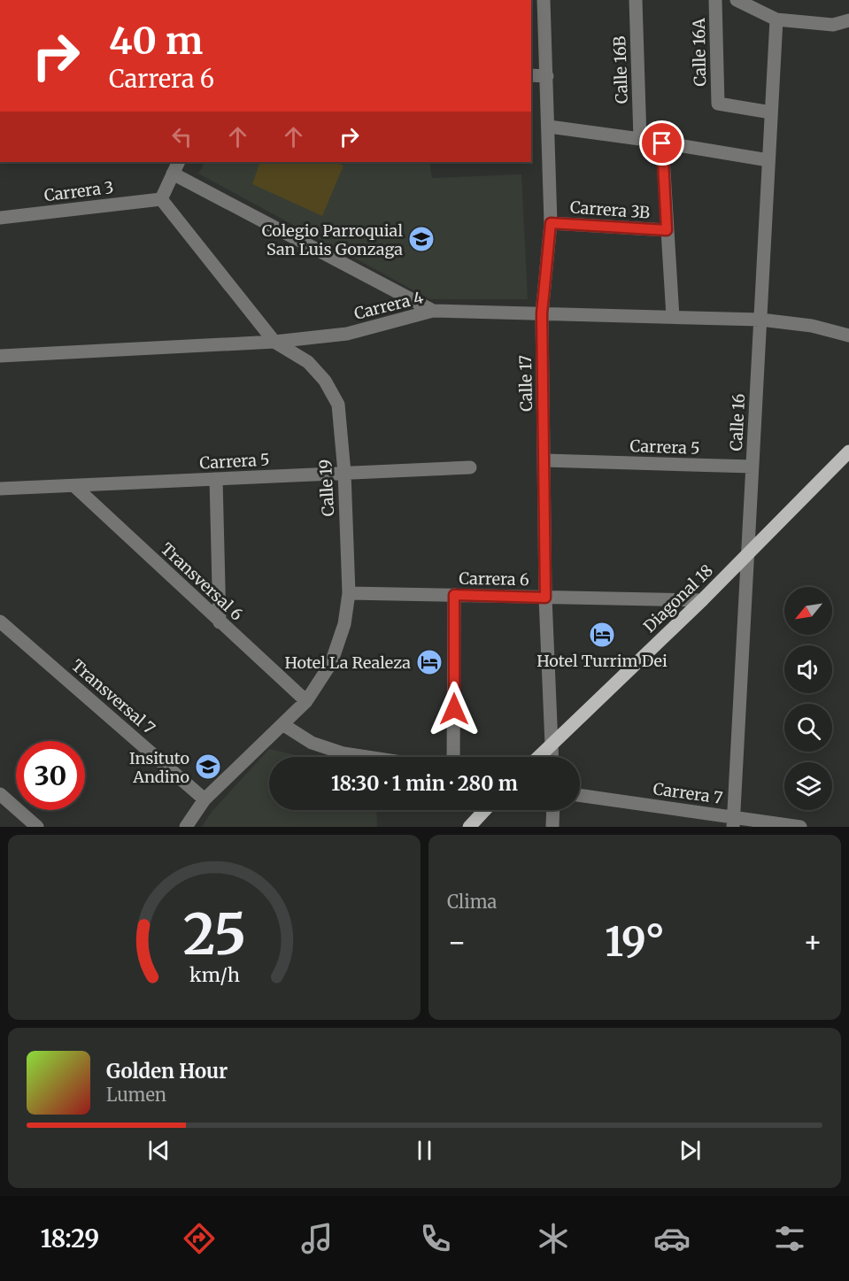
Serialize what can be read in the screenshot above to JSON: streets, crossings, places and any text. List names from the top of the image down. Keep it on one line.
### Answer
{"streets":{"main road":["Diagonal 18"],"street":["Calle 16A","Calle 16B","Carrera 3","Carrera 3B","Carrera 4","Calle 17","Calle 16","Carrera 5","Calle 19","Carrera 6","Transversal 6","Transversal 7","Carrera 7"]},"crossings":[["Calle 16A","Calle 16"],["Carrera 3","Calle 19"],["Carrera 3B","Calle 17"],["Carrera 4","Calle 17"],["Carrera 4","Calle 16"],["Carrera 4","Calle 19"],["Calle 17","Carrera 5"],["Calle 17","Carrera 6"],["Calle 17","Diagonal 18"],["Calle 16","Carrera 5"],["Calle 16","Diagonal 18"],["Calle 16","Carrera 7"],["Carrera 5","Calle 19"],["Carrera 5","Transversal 6"],["Calle 19","Carrera 6"],["Calle 19","Transversal 6"],["Calle 19","Transversal 7"],["Carrera 6","Diagonal 18"]],"places":{"school or university":["Colegio Parroquial San Luis Gonzaga","Insituto Andino"],"hotel":["Hotel Turrim Dei","Hotel La Realeza"]},"north":"bottom left","page":{"turn":["40 m","Carrera 6"],"limit":"30","trip":"18:30 · 1 min · 280 m","tile":"Clima","heat":["−","19°","+"],"song":["Golden Hour","Lumen"],"tabs":"18:29","gauge":["25","km/h"]}}
